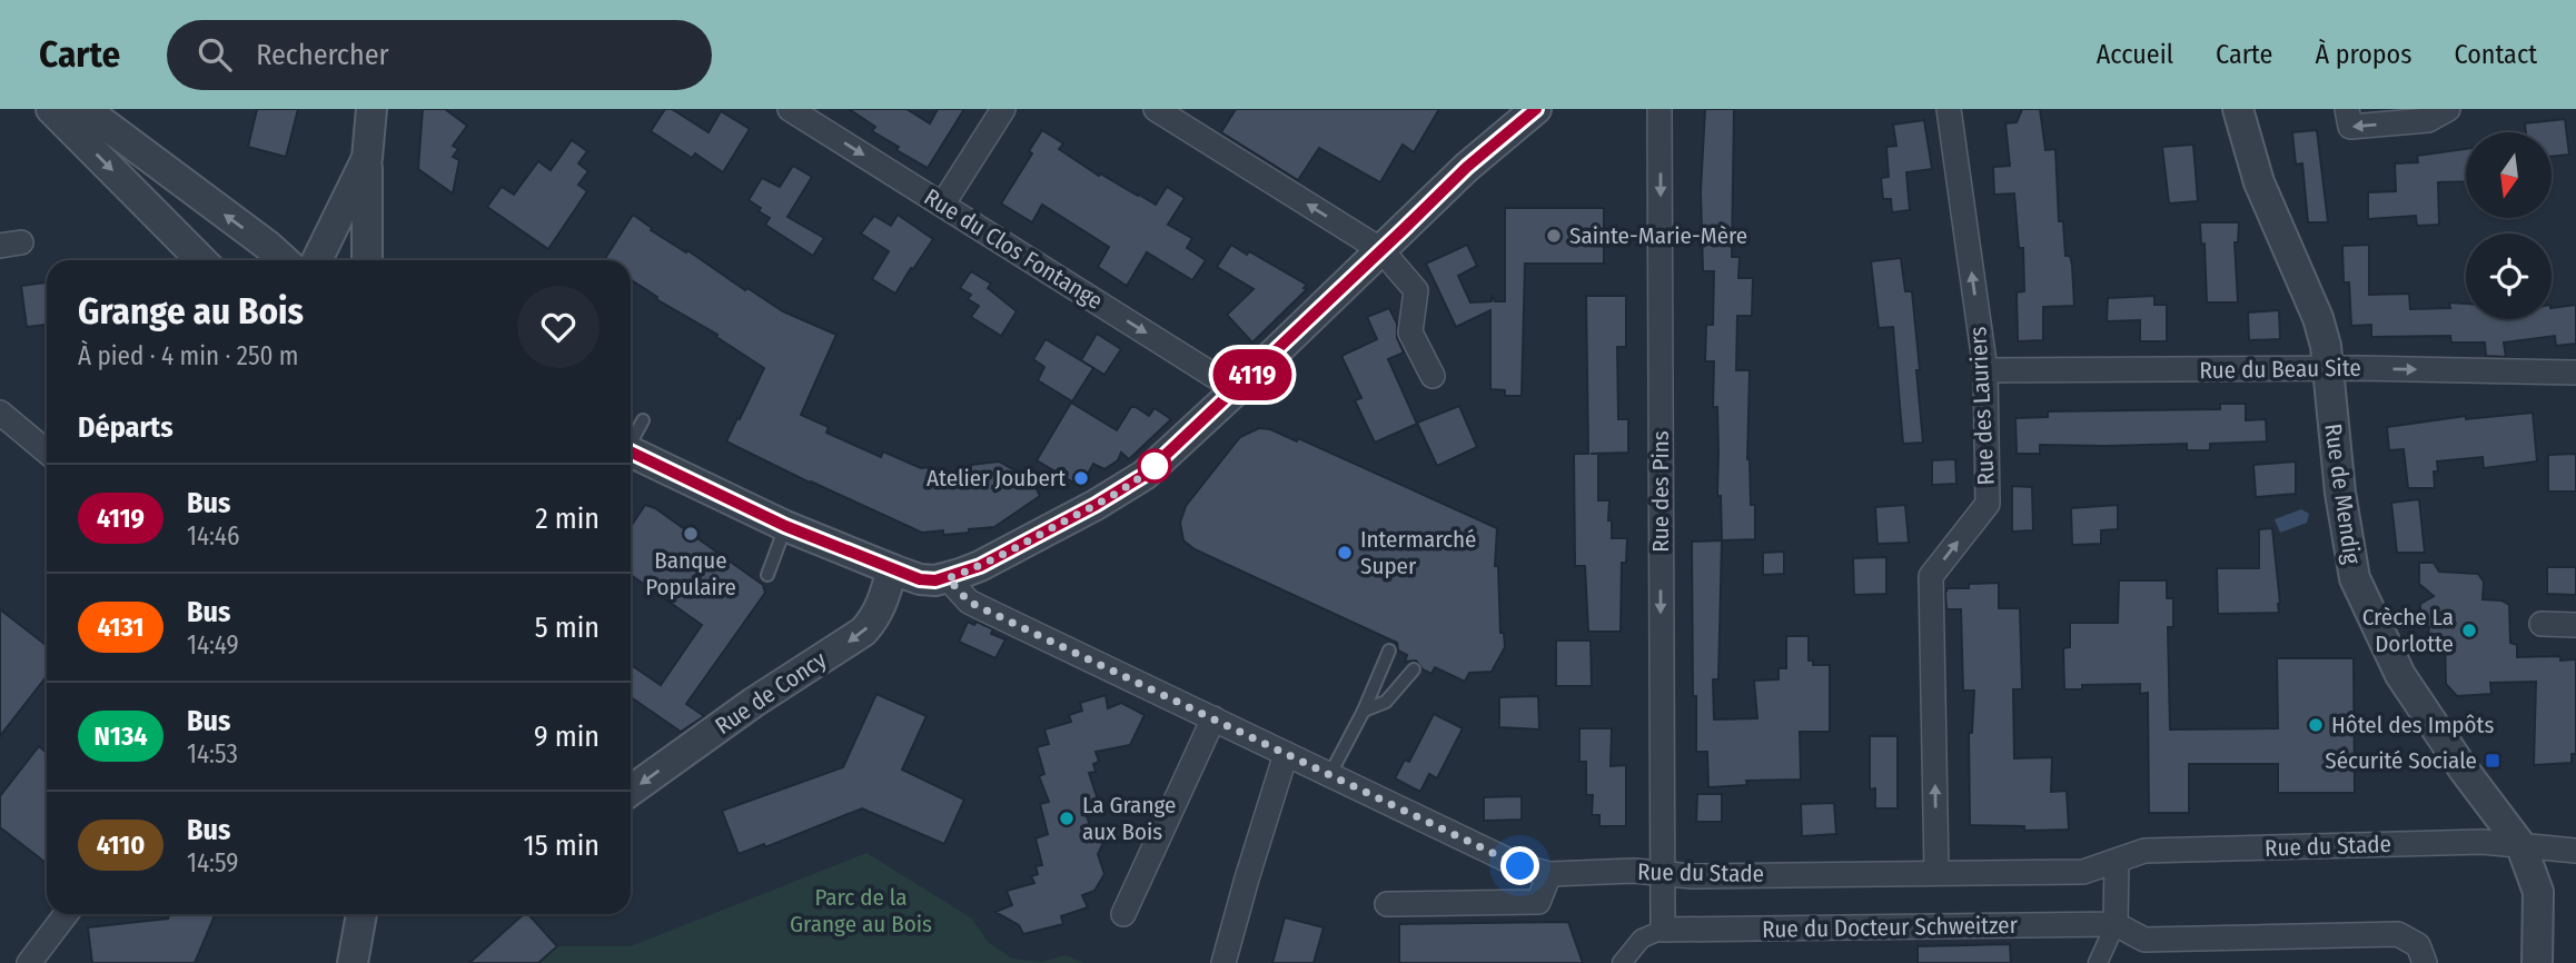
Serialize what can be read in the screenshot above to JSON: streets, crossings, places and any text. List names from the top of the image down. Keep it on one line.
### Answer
{"streets":{"street":["Rue du Clos Fontange","Rue du Beau Site","Rue des Lauriers","Rue des Pins","Rue de Mendig","Rue de Concy","Rue du Stade","Rue du Docteur Schweitzer"]},"crossings":[["Rue du Beau Site","Rue des Lauriers"],["Rue du Beau Site","Rue de Mendig"],["Rue des Lauriers","Rue du Stade"],["Rue des Pins","Rue du Stade"],["Rue de Mendig","Rue du Stade"]],"one_way":["Rue du Beau Site","Rue des Lauriers","Rue des Pins","Rue de Concy"],"parks":["Parc de la Grange au Bois"],"places":{"other":["Sainte-Marie-Mère","Atelier Joubert","Banque Populaire","Intermarché Super","Crèche La Dorlotte","Hôtel des Impôts","La Grange aux Bois"],"transit":["Sécurité Sociale"]},"lines":["bus line 4119"],"north":"bottom","page":{"header":"Carte","search":"Rechercher","nav":["Accueil","Carte","À propos","Contact"],"on_map":"4119","heading":[["Grange au Bois","À pied · 4 min · 250 m"],"Départs"],"list":[{"mark":"4119","name":"Bus","note":"14:46","value":"2 min"},{"mark":"4131","name":"Bus","note":"14:49","value":"5 min"},{"mark":"N134","name":"Bus","note":"14:53","value":"9 min"},{"mark":"4110","name":"Bus","note":"14:59","value":"15 min"}]}}
